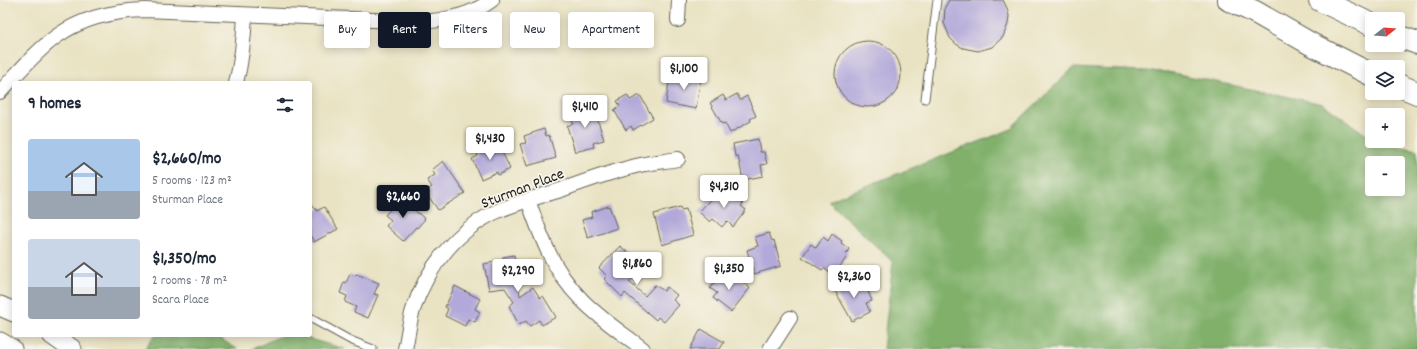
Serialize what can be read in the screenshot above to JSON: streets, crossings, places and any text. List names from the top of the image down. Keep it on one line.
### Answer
{"streets":{"street":["Sturman Place"]},"north":"right","page":{"map_buttons":["+","−"],"chip":["Buy","Rent","Filters","New","Apartment"],"price":["$1,100","$1,410","$1,430","$4,310","$2,660","$1,860","$1,350","$2,290","$2,360"],"heading":"9 homes","list":[{"name":"$2,660/mo","note":"5 rooms · 123 m² · Sturman Place"},{"name":"$1,350/mo","note":"2 rooms · 78 m² · Scara Place"}]}}
